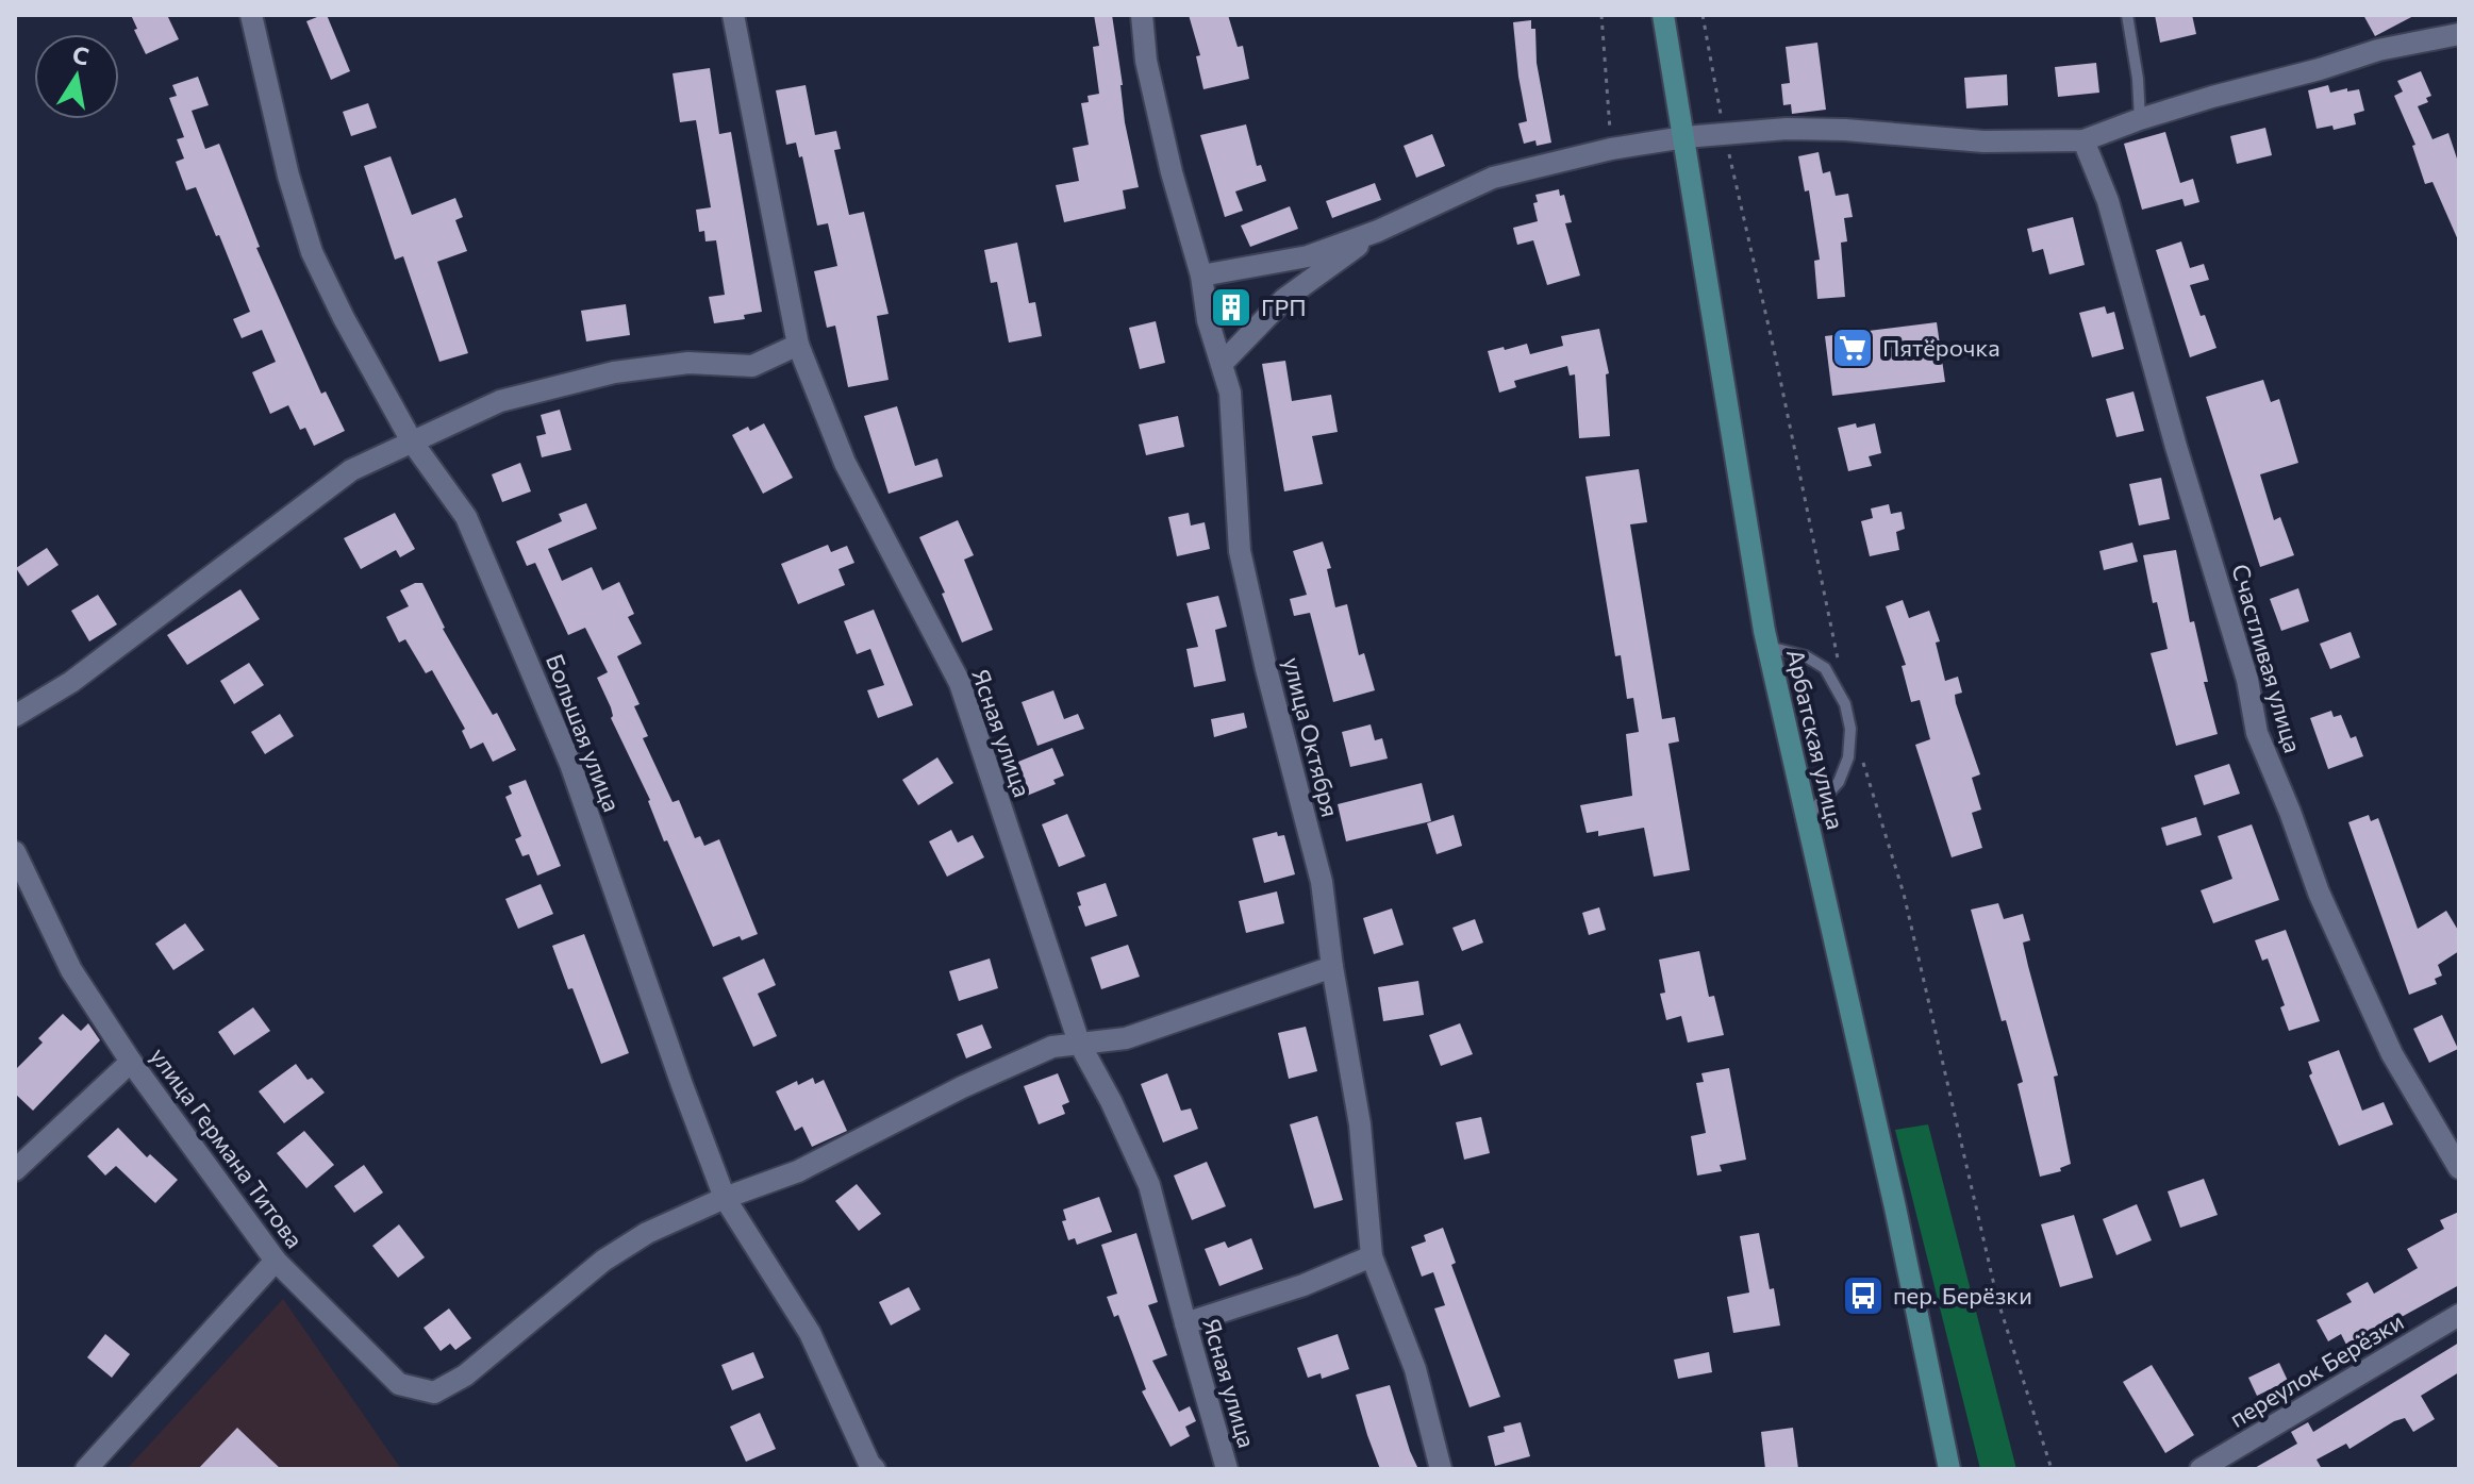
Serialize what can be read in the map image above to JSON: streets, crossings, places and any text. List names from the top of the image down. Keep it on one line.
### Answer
{"streets":{"main road":["Арбатская улица"],"street":["Счастливая улица","Большая улица","Ясная улица","улица Октября","улица Германа Титова","переулок Берёзки"]},"crossings":[["Большая улица","улица Германа Титова"],["Ясная улица","улица Германа Титова"],["улица Октября","улица Германа Титова"]],"places":{"building":["ГРП"],"supermarket":["Пятёрочка"],"bus stop":["пер. Берёзки"]},"north":"top"}
